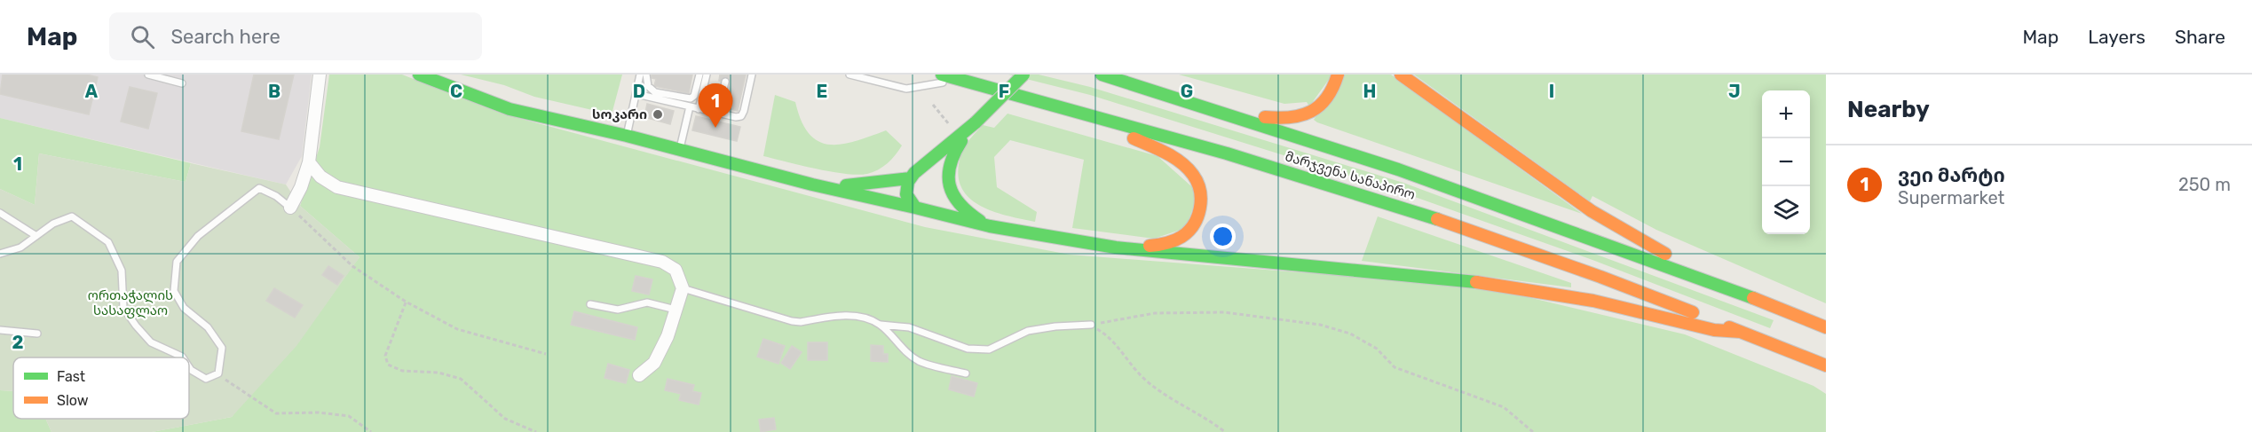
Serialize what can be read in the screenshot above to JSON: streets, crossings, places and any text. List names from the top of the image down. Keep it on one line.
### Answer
{"streets":{"main road":["მარჯვენა სანაპირო"]},"parks":["ორთაჭალის სასაფლაო"],"places":["სოკარი"],"legend":["Fast","Slow"],"page":{"header":"Map","search":"Search here","nav":["Map","Layers","Share"],"heading":"Nearby","pins":"1","map_buttons":["+","−"],"list":[{"mark":"1","name":"ვეი მარტი","note":"Supermarket","value":"250 m"}]},"grid":{"columns":["A","B","C","D","E","F","G","H","I","J"],"rows":["1","2"]}}
